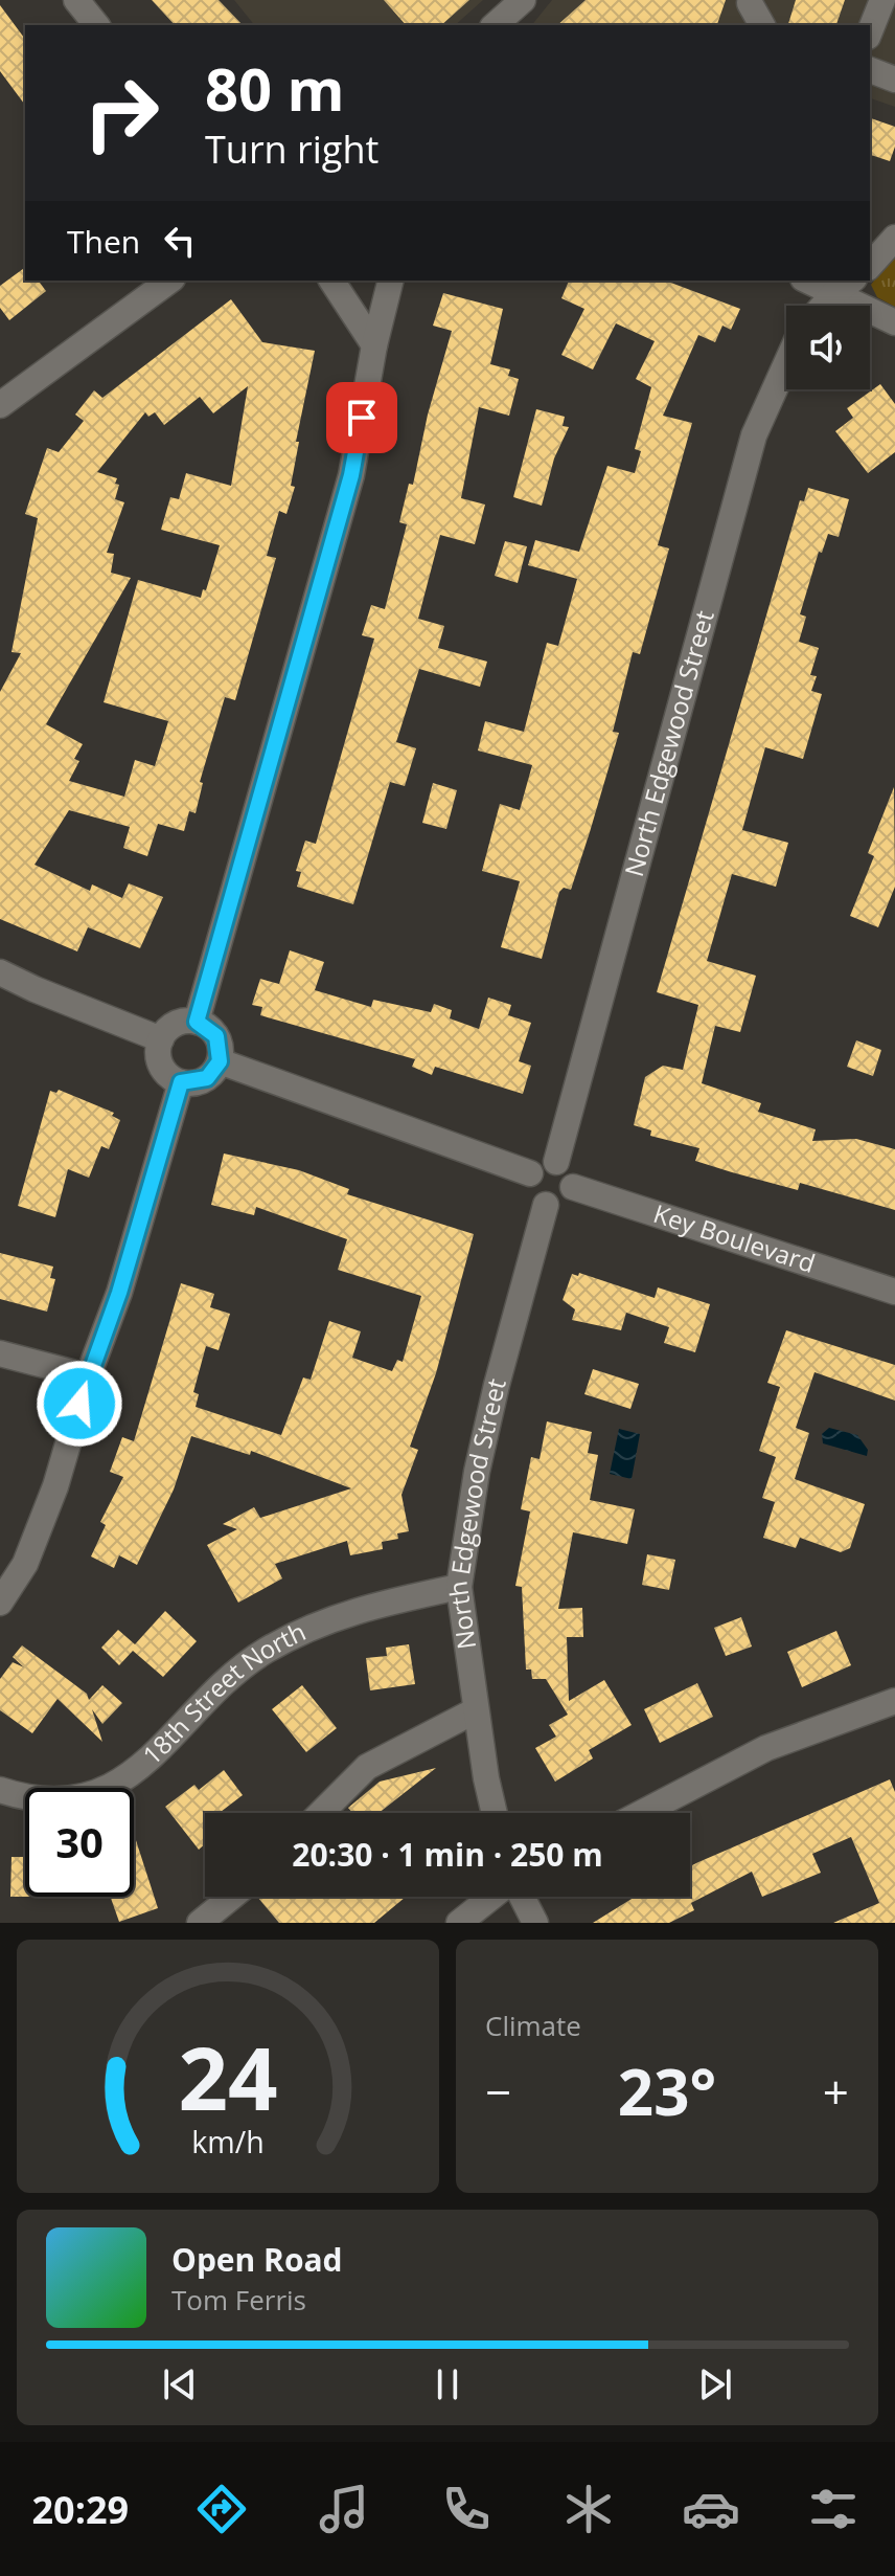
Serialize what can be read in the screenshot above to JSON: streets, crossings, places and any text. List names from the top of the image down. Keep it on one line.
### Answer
{"streets":{"street":["North Edgewood Street","Key Boulevard","18th Street North"]},"crossings":[["North Edgewood Street","Key Boulevard"],["North Edgewood Street","18th Street North"]],"page":{"turn":["80 m","Turn right"],"then":"Then","limit":"30","trip":"20:30 · 1 min · 250 m","tile":"Climate","heat":["−","23°","+"],"song":["Open Road","Tom Ferris"],"tabs":"20:29","gauge":["24","km/h"]}}
